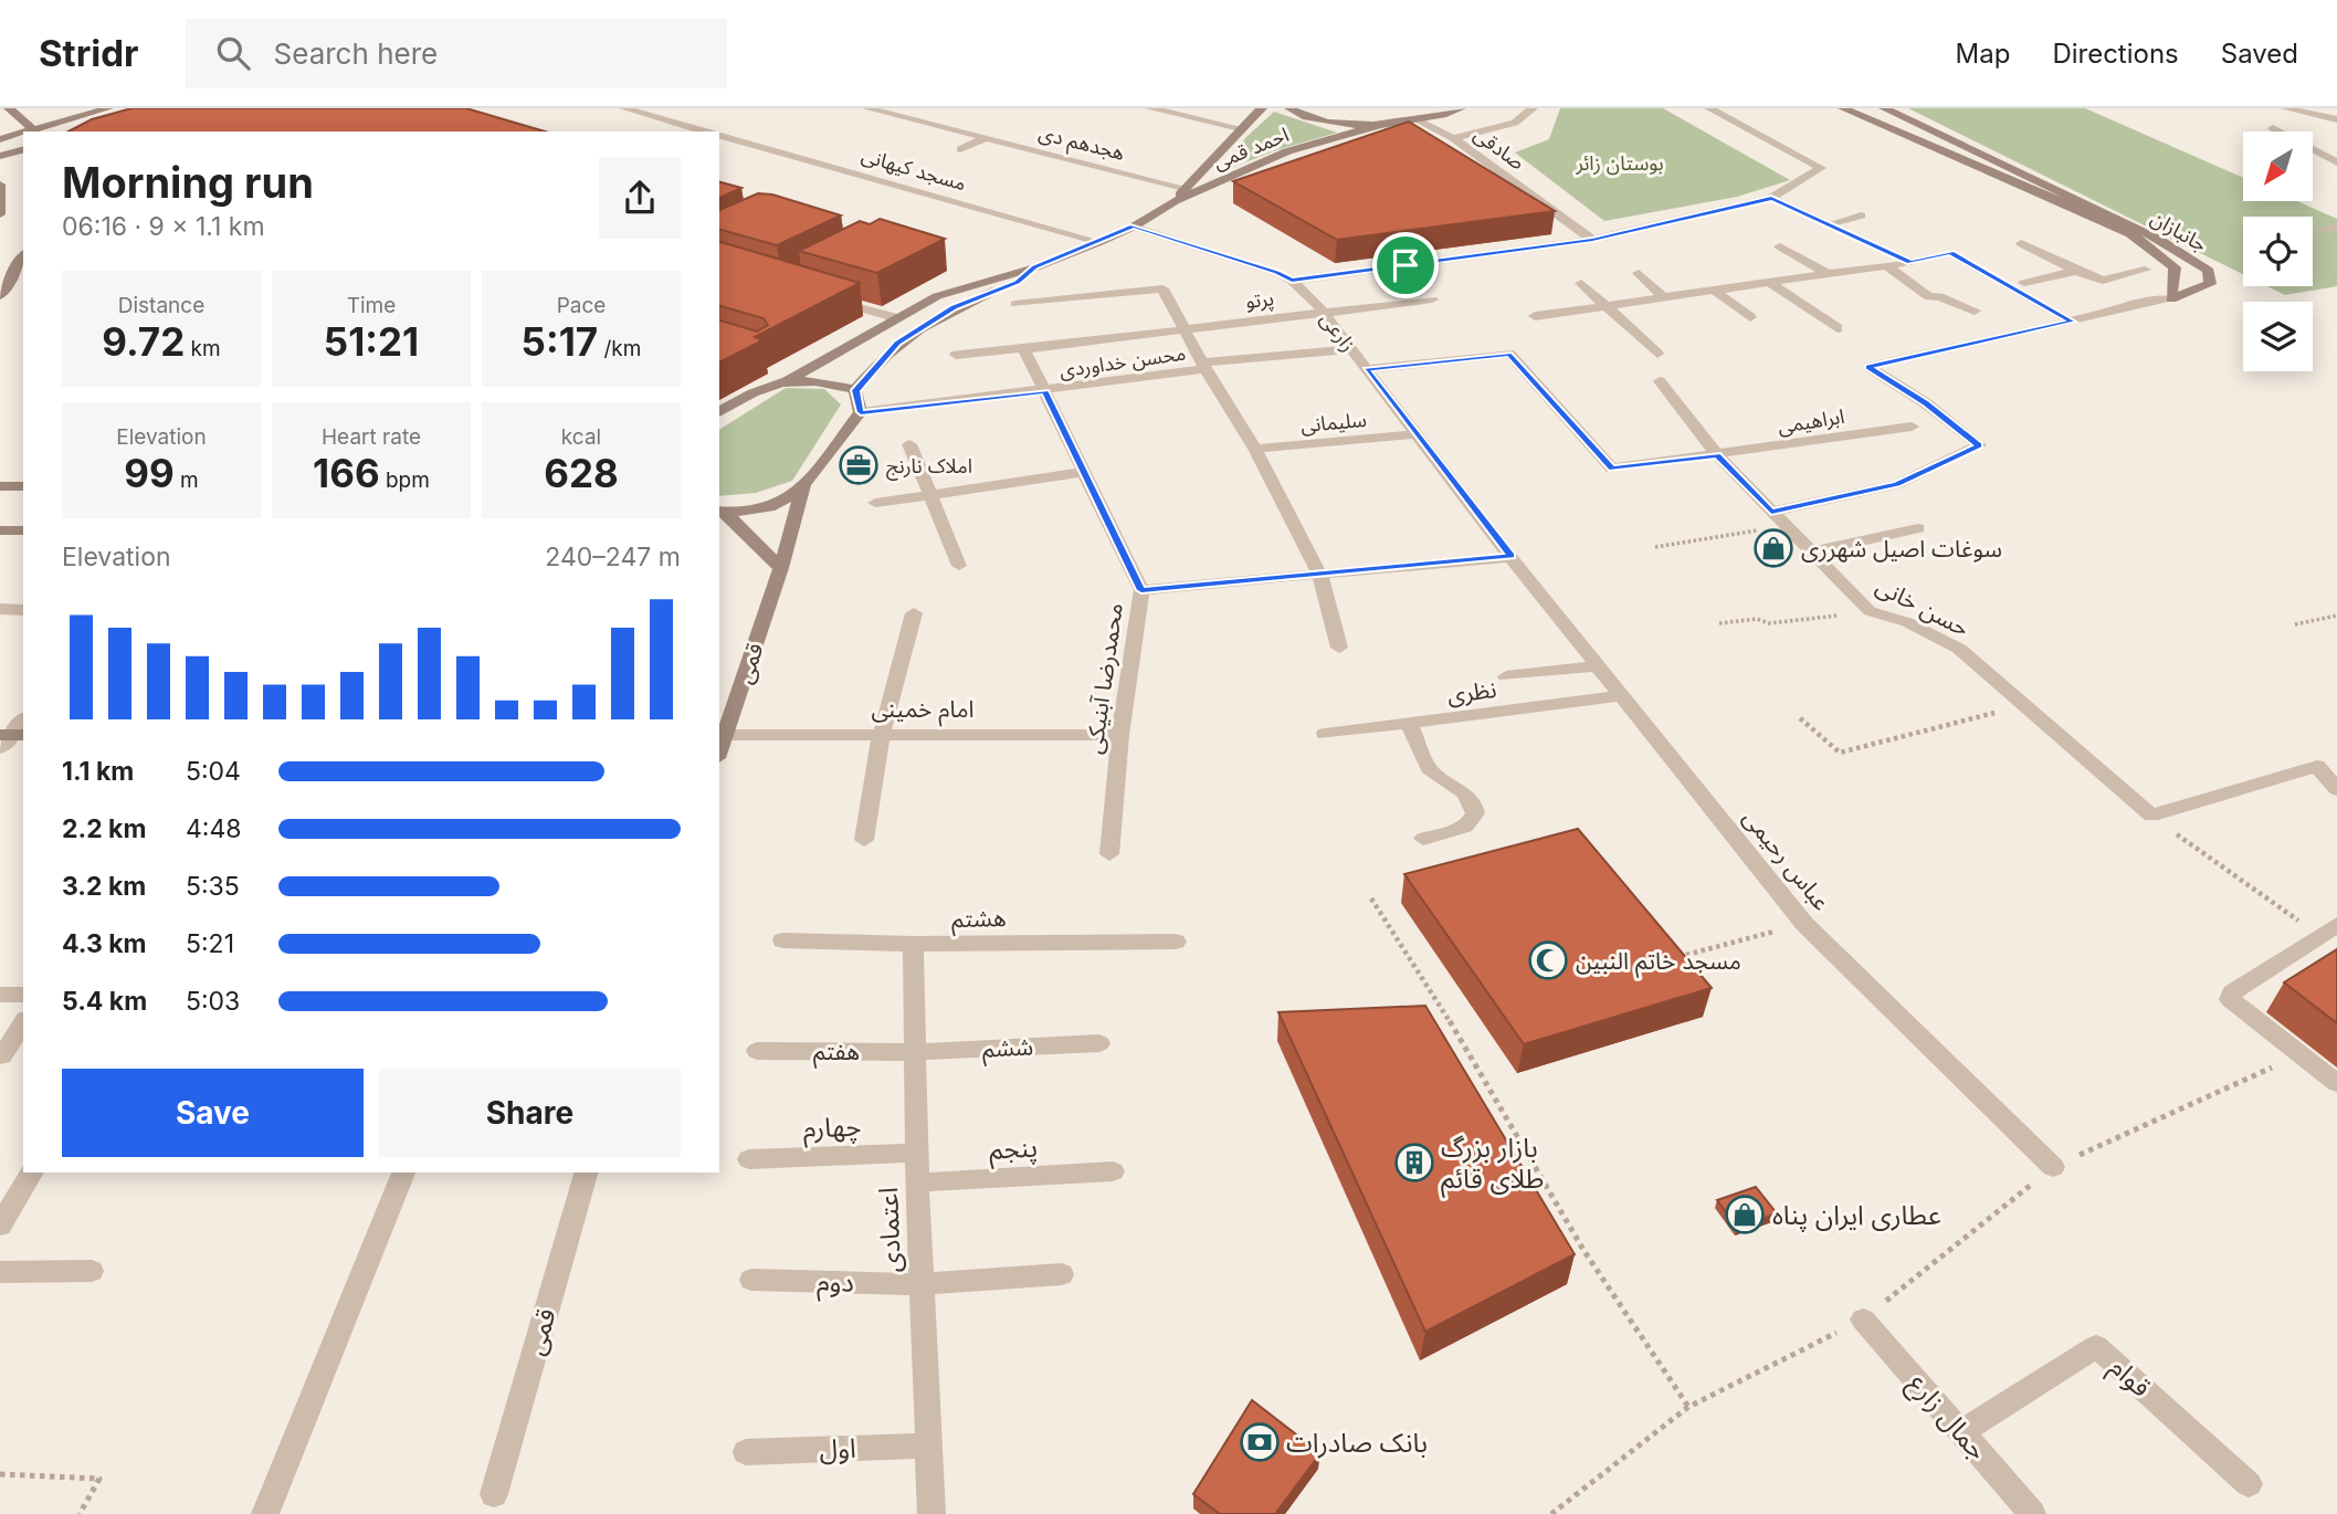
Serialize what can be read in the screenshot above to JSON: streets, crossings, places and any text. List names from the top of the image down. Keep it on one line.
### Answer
{"streets":{"street":["هجدهم دی","احمد قمی","صادقی","مسجد کیهانی","جانبازان","پرتو","زارعی","محسن خداوردی","ابراهیمی","سلیمانی","حسن خانی","قمی","محمدرضا آبنیکی","نظری","امام خمینی","عباس رحیمی","هشتم","ششم","هفتم","چهارم","پنجم","اعتمادی","دوم","قوام","جمال زارع","اول"]},"crossings":[["هجدهم دی","احمد قمی"],["احمد قمی","مسجد کیهانی"],["احمد قمی","زارعی"],["پرتو","زارعی"],["پرتو","محمدرضا آبنیکی"],["زارعی","محسن خداوردی"],["زارعی","سلیمانی"],["زارعی","عباس رحیمی"],["محسن خداوردی","محمدرضا آبنیکی"],["ابراهیمی","حسن خانی"],["قمی","امام خمینی"],["محمدرضا آبنیکی","امام خمینی"],["نظری","عباس رحیمی"],["هشتم","اعتمادی"],["ششم","هفتم"],["ششم","اعتمادی"],["هفتم","اعتمادی"],["چهارم","اعتمادی"],["پنجم","اعتمادی"],["اعتمادی","دوم"],["اعتمادی","اول"],["قوام","جمال زارع"]],"parks":["بوستان زائر"],"places":{"office":["املاک نارنج"],"shop":["سوغات اصیل شهرری","عطاری ایران پناه"],"mosque":["مسجد خاتم النبین"],"building":["بازار بزرگ طلای قائم"],"bank":["بانک صادرات"]},"north":"bottom left","page":{"header":"Stridr","search":"Search here","nav":["Map","Directions","Saved"],"heading":["Morning run","06:16 · 9 × 1.1 km"],"stats":[["Distance","9.72 km"],["Time","51:21"],["Pace","5:17 /km"],["Elevation","99 m"],["Heart rate","166 bpm"],["kcal","628"]],"chart":["Elevation","240–247 m"],"list":[{"name":"1.1 km","note":"5:04"},{"name":"2.2 km","note":"4:48"},{"name":"3.2 km","note":"5:35"},{"name":"4.3 km","note":"5:21"},{"name":"5.4 km","note":"5:03"}],"buttons":["Save","Share"]}}
